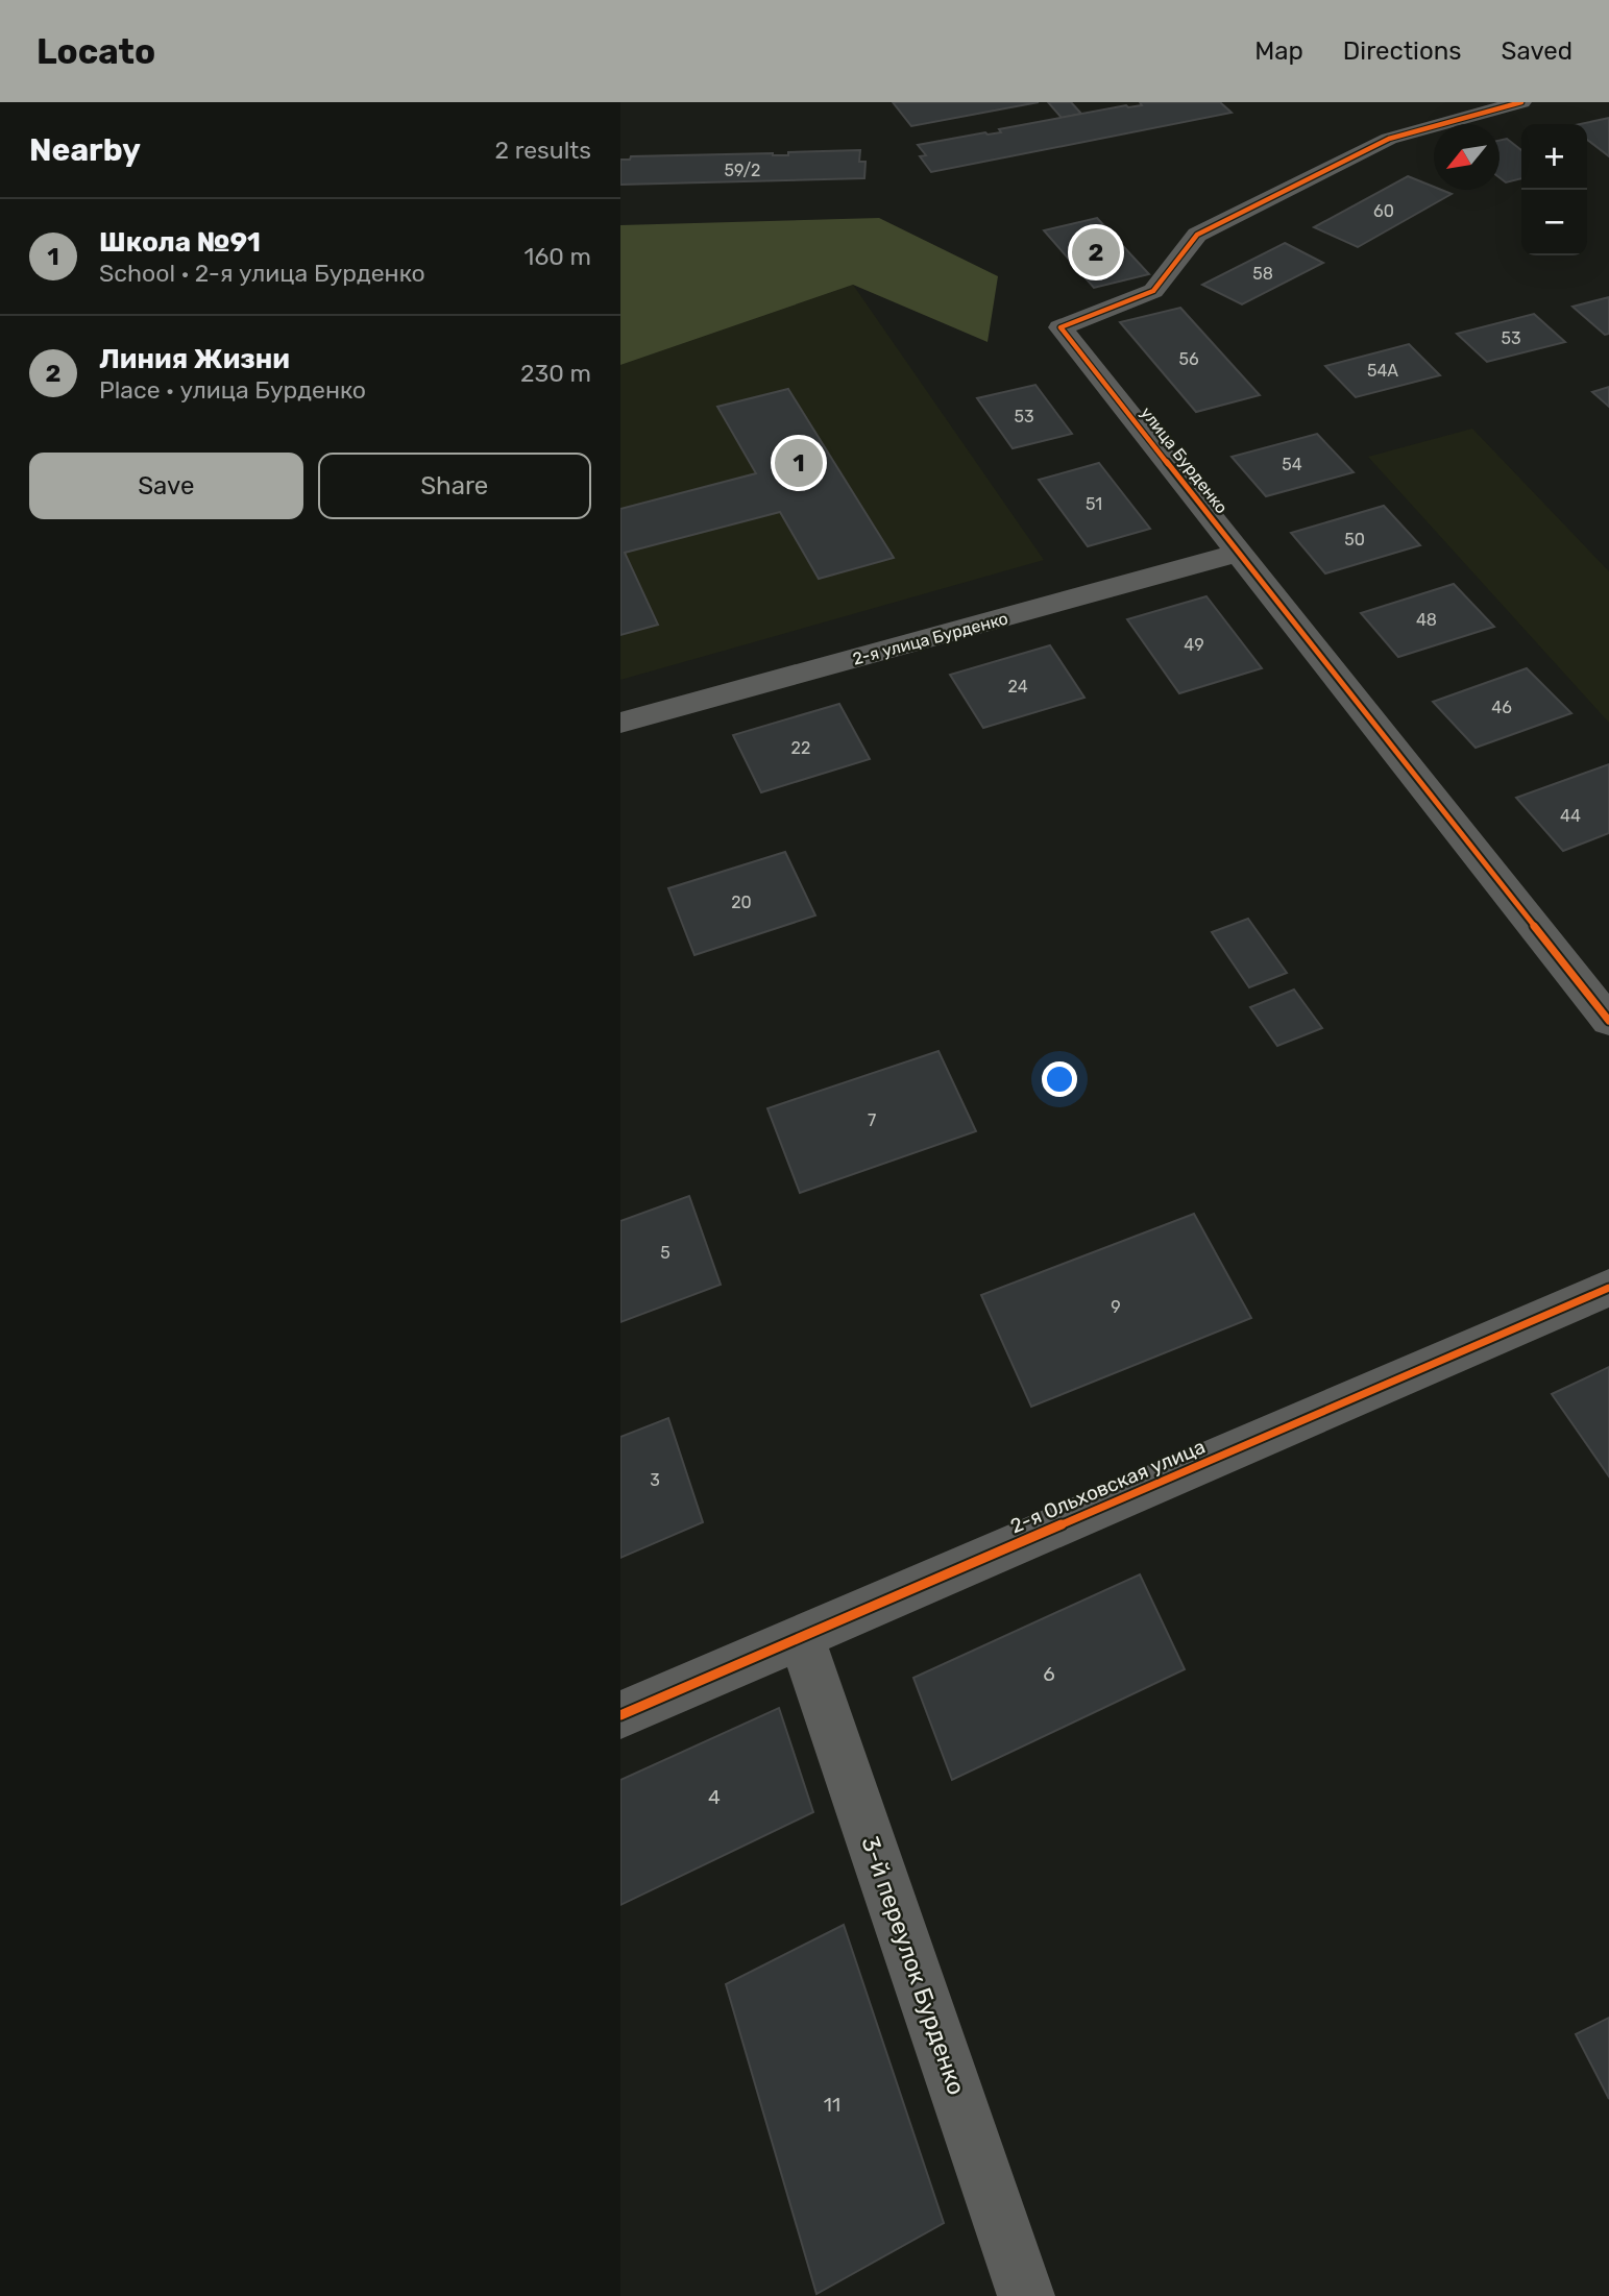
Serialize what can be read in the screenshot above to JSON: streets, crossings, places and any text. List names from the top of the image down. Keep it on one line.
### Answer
{"streets":{"street":["улица Бурденко","2-я улица Бурденко","2-я Ольховская улица","3-й переулок Бурденко"]},"crossings":[["улица Бурденко","2-я улица Бурденко"],["2-я Ольховская улица","3-й переулок Бурденко"]],"house_numbers":["59/2","60","58","53","56","54А","53","54","51","50","48","49","24","46","22","44","20","7","5","9","3","6","4","11"],"north":"bottom left","page":{"header":"Locato","nav":["Map","Directions","Saved"],"heading":["Nearby","2 results"],"map_buttons":["+","−"],"list":[{"mark":"1","name":"Школа №91","note":"School · 2-я улица Бурденко","value":"160 m"},{"mark":"2","name":"Линия Жизни","note":"Place · улица Бурденко","value":"230 m"}],"pins":["2","1"],"buttons":["Save","Share"]}}
